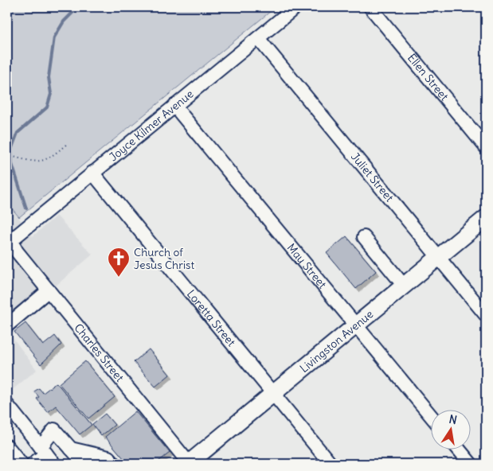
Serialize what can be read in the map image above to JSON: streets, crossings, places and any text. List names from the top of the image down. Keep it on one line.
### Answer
{"streets":{"main road":["Livingston Avenue"],"street":["Ellen Street","Joyce Kilmer Avenue","Juliet Street","May Street","Loretta Street","Charles Street"]},"crossings":[["Joyce Kilmer Avenue","Juliet Street"],["Joyce Kilmer Avenue","May Street"],["Joyce Kilmer Avenue","Loretta Street"],["Joyce Kilmer Avenue","Charles Street"],["Juliet Street","Livingston Avenue"],["May Street","Livingston Avenue"],["Loretta Street","Livingston Avenue"],["Livingston Avenue","Charles Street"]],"places":{"church":["Church of Jesus Christ"]},"north":"top"}
